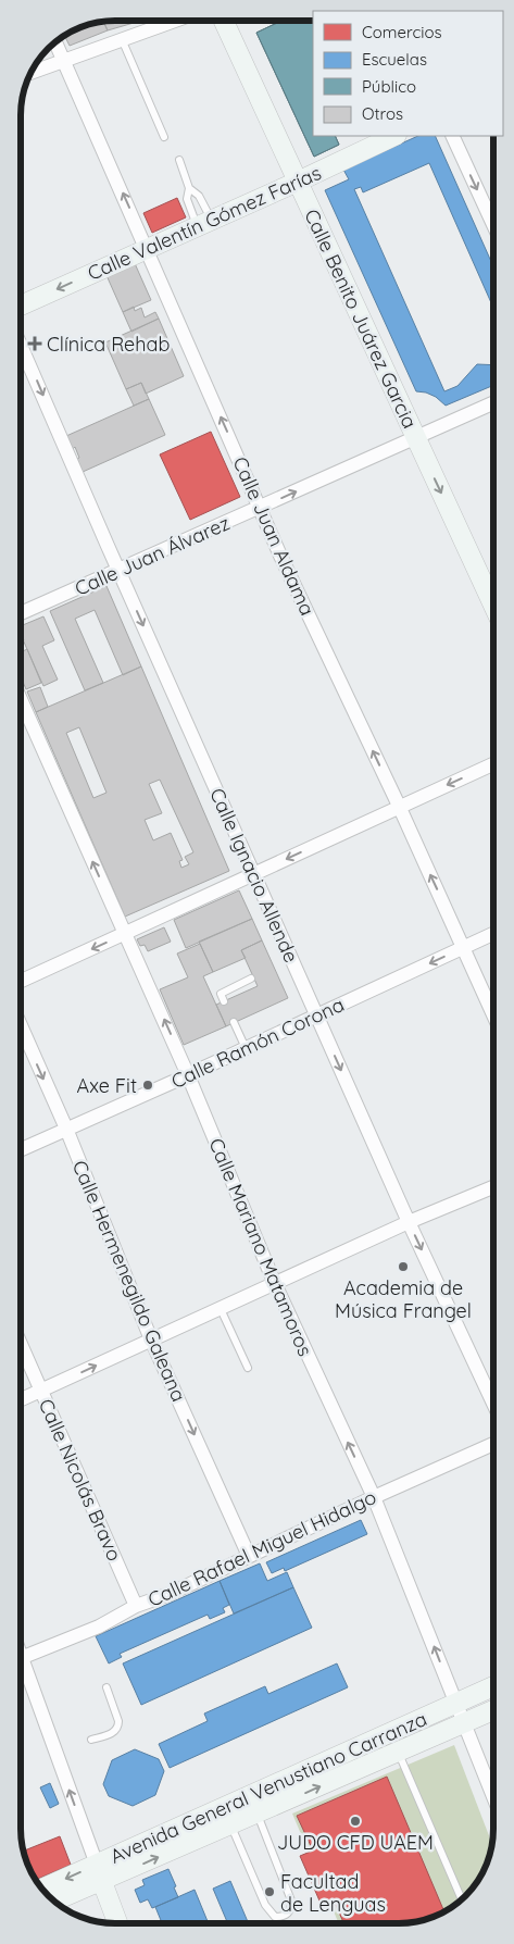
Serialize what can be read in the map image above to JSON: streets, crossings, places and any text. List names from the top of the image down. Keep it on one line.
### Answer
{"streets":{"main road":["Calle Valentín Gómez Farías","Calle Benito Juárez Garcia","Avenida General Venustiano Carranza"],"street":["Calle Juan Aldama","Calle Juan Álvarez","Calle Ignacio Allende","Calle Ramón Corona","Calle Mariano Matamoros","Calle Hermenegildo Galeana","Calle Nicolás Bravo","Calle Rafael Miguel Hidalgo"]},"crossings":[["Calle Valentín Gómez Farías","Calle Benito Juárez Garcia"],["Calle Valentín Gómez Farías","Calle Juan Aldama"],["Calle Benito Juárez Garcia","Calle Juan Álvarez"],["Calle Juan Aldama","Calle Juan Álvarez"],["Calle Juan Aldama","Calle Ramón Corona"],["Calle Juan Álvarez","Calle Ignacio Allende"],["Calle Ignacio Allende","Calle Ramón Corona"],["Calle Ramón Corona","Calle Mariano Matamoros"],["Calle Ramón Corona","Calle Hermenegildo Galeana"],["Calle Mariano Matamoros","Calle Rafael Miguel Hidalgo"],["Calle Mariano Matamoros","Avenida General Venustiano Carranza"],["Calle Hermenegildo Galeana","Calle Rafael Miguel Hidalgo"],["Calle Nicolás Bravo","Calle Rafael Miguel Hidalgo"]],"one_way":["Calle Juan Aldama","Calle Ignacio Allende","Calle Mariano Matamoros","Calle Hermenegildo Galeana"],"places":{"health":["Clínica Rehab"],"other":["Axe Fit","Academia de Música Frangel","JUDO CFD UAEM","Facultad de Lenguas"]},"legend":["Comercios","Escuelas","Público","Otros"]}
